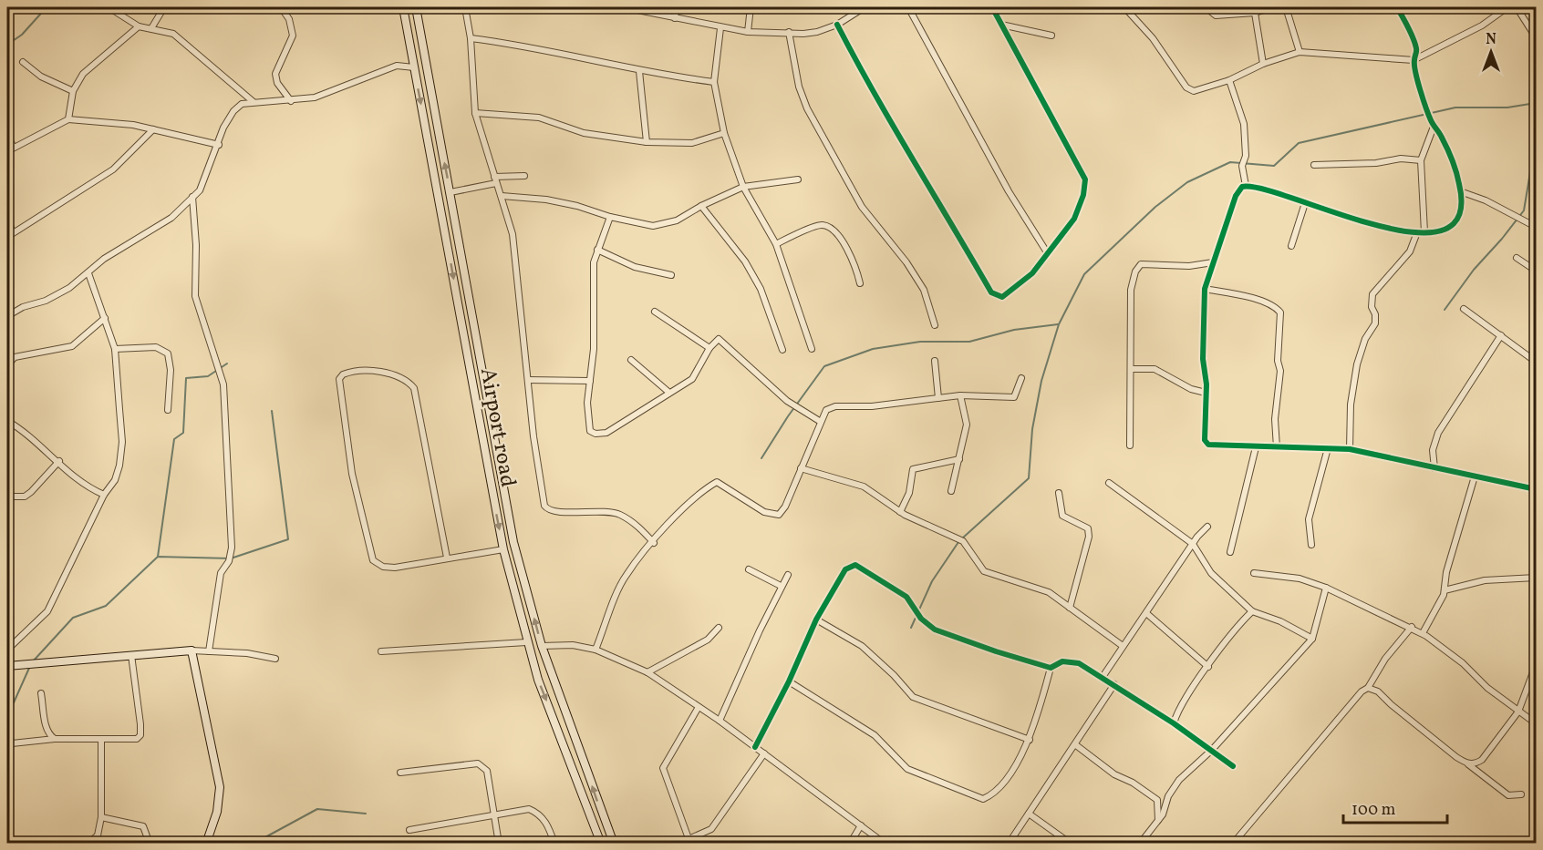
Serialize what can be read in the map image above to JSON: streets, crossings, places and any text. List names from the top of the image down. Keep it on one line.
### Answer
{"streets":{"main road":["Airport road"]},"scale_bar":"100 m","north":"top"}
